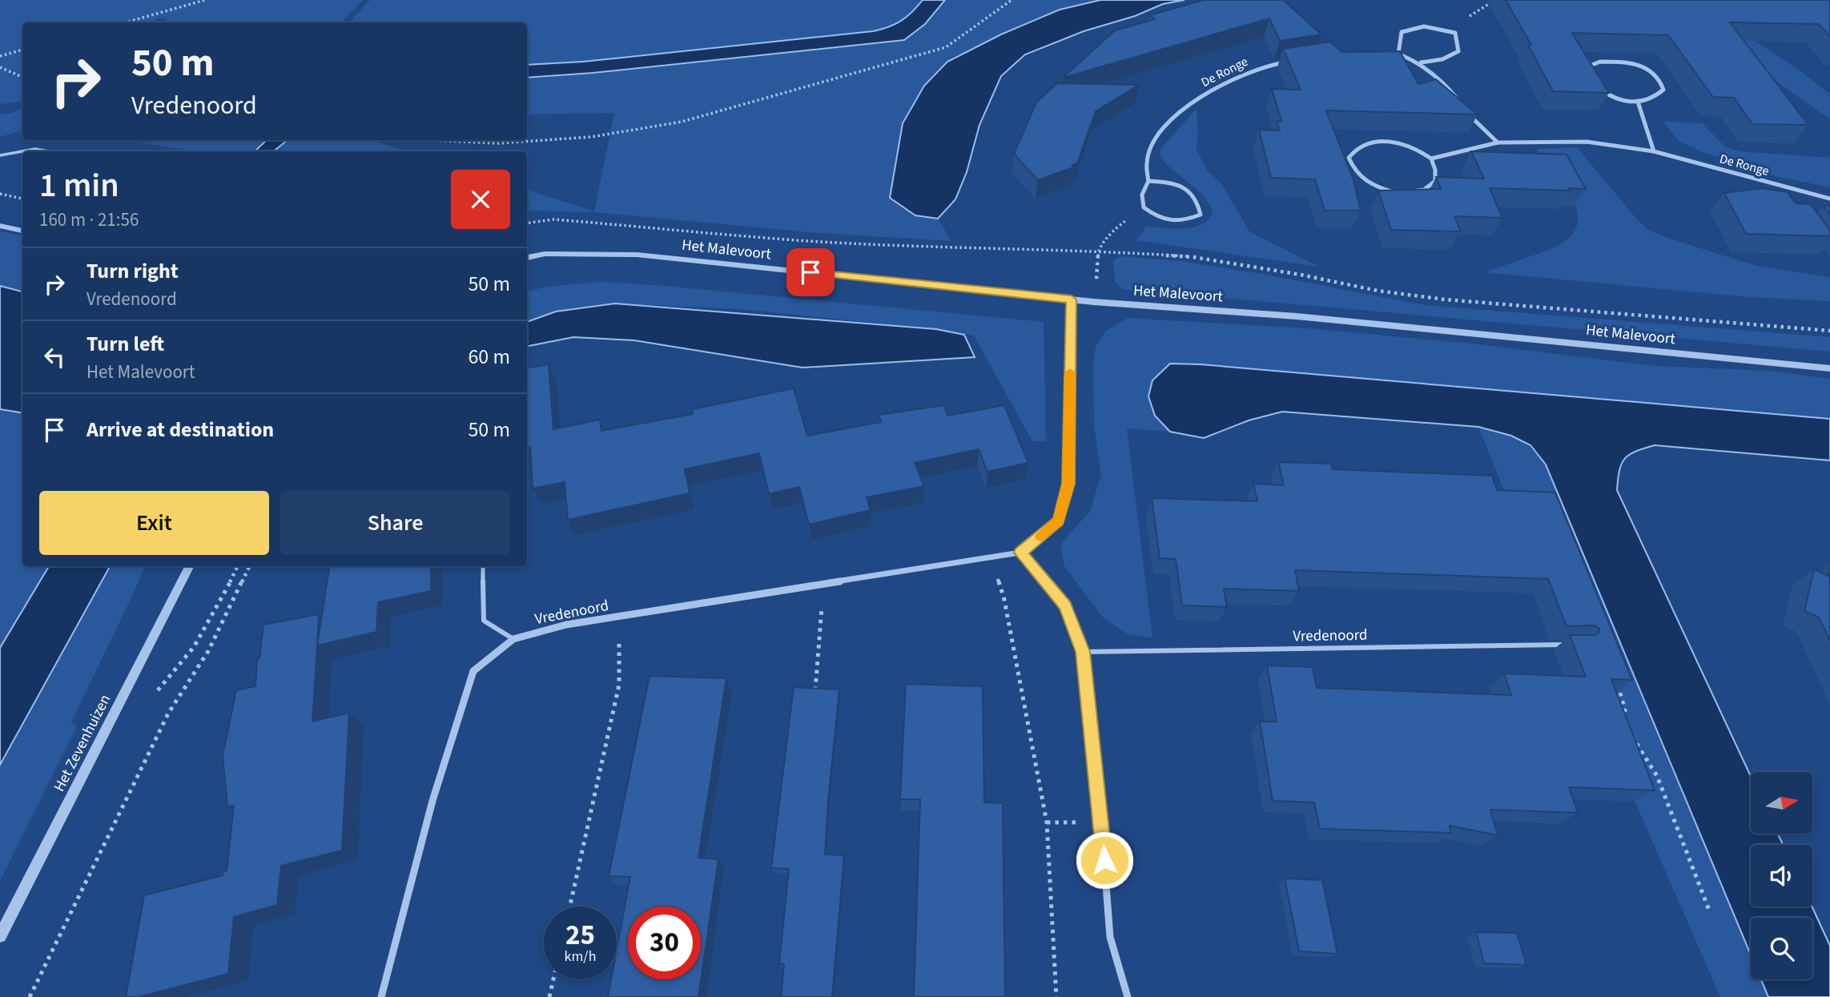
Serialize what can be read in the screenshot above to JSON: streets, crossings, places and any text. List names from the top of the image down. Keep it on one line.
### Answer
{"streets":{"street":["De Ronge","Het Malevoort","Vredenoord","Het Zevenhuizen"]},"north":"right","page":{"turn":["50 m","Vredenoord"],"heading":["1 min","160 m · 21:56"],"list":[{"name":"Turn right","note":"Vredenoord","value":"50 m"},{"name":"Turn left","note":"Het Malevoort","value":"60 m"},{"name":"Arrive at destination","value":"50 m"}],"buttons":["Exit","Share"],"speed":"25 km/h","limit":"30"}}
